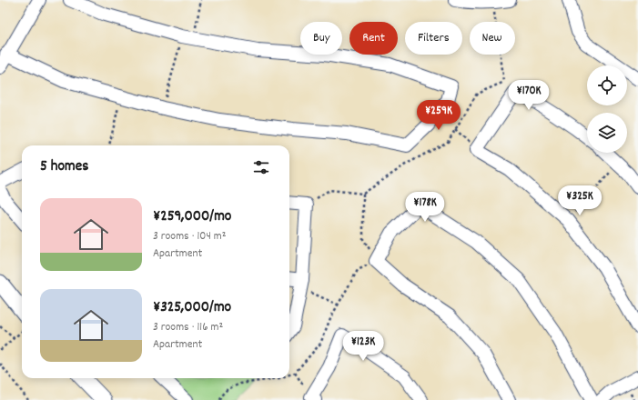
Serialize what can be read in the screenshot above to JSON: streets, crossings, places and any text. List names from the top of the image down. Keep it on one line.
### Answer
{"page":{"chip":["Buy","Rent","Filters","New"],"price":["¥170K","¥259K","¥325K","¥178K","¥123K"],"heading":"5 homes","list":[{"name":"¥259,000/mo","note":"3 rooms · 104 m² · Apartment"},{"name":"¥325,000/mo","note":"3 rooms · 116 m² · Apartment"}]}}
